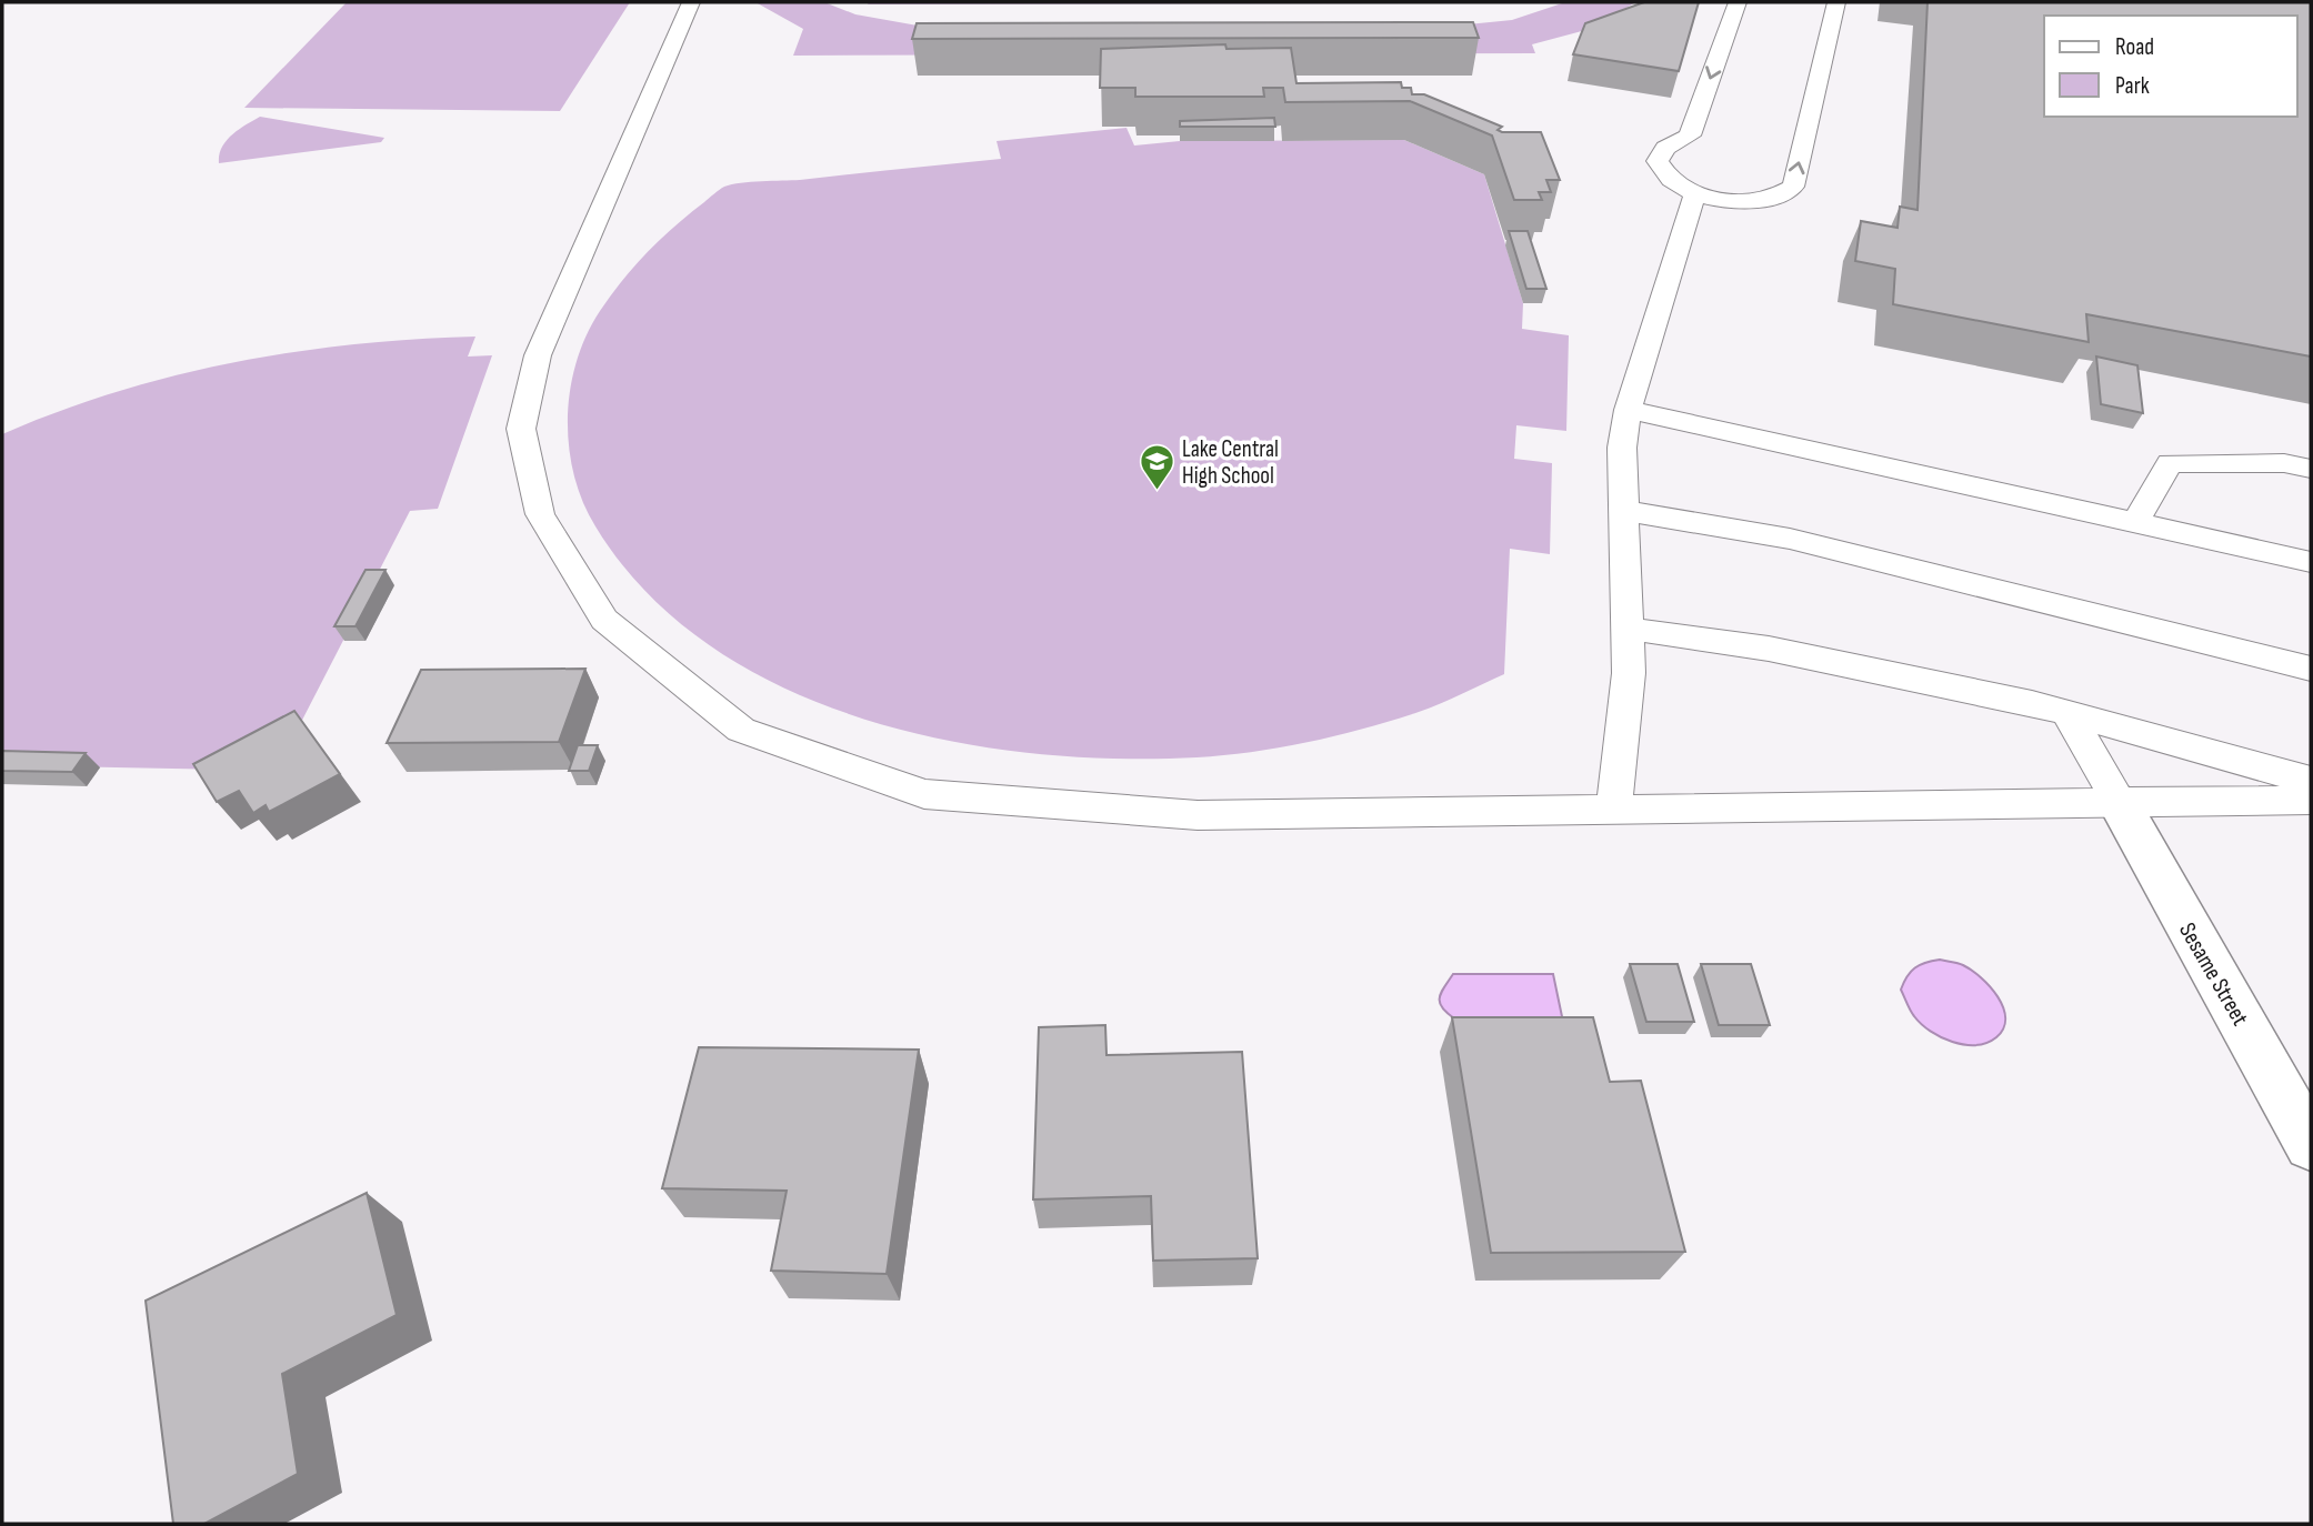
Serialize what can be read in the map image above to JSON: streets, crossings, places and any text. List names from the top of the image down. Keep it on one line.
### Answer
{"streets":{"street":["Sesame Street"]},"places":{"school or university":["Lake Central High School"]},"legend":["Road","Park"]}
